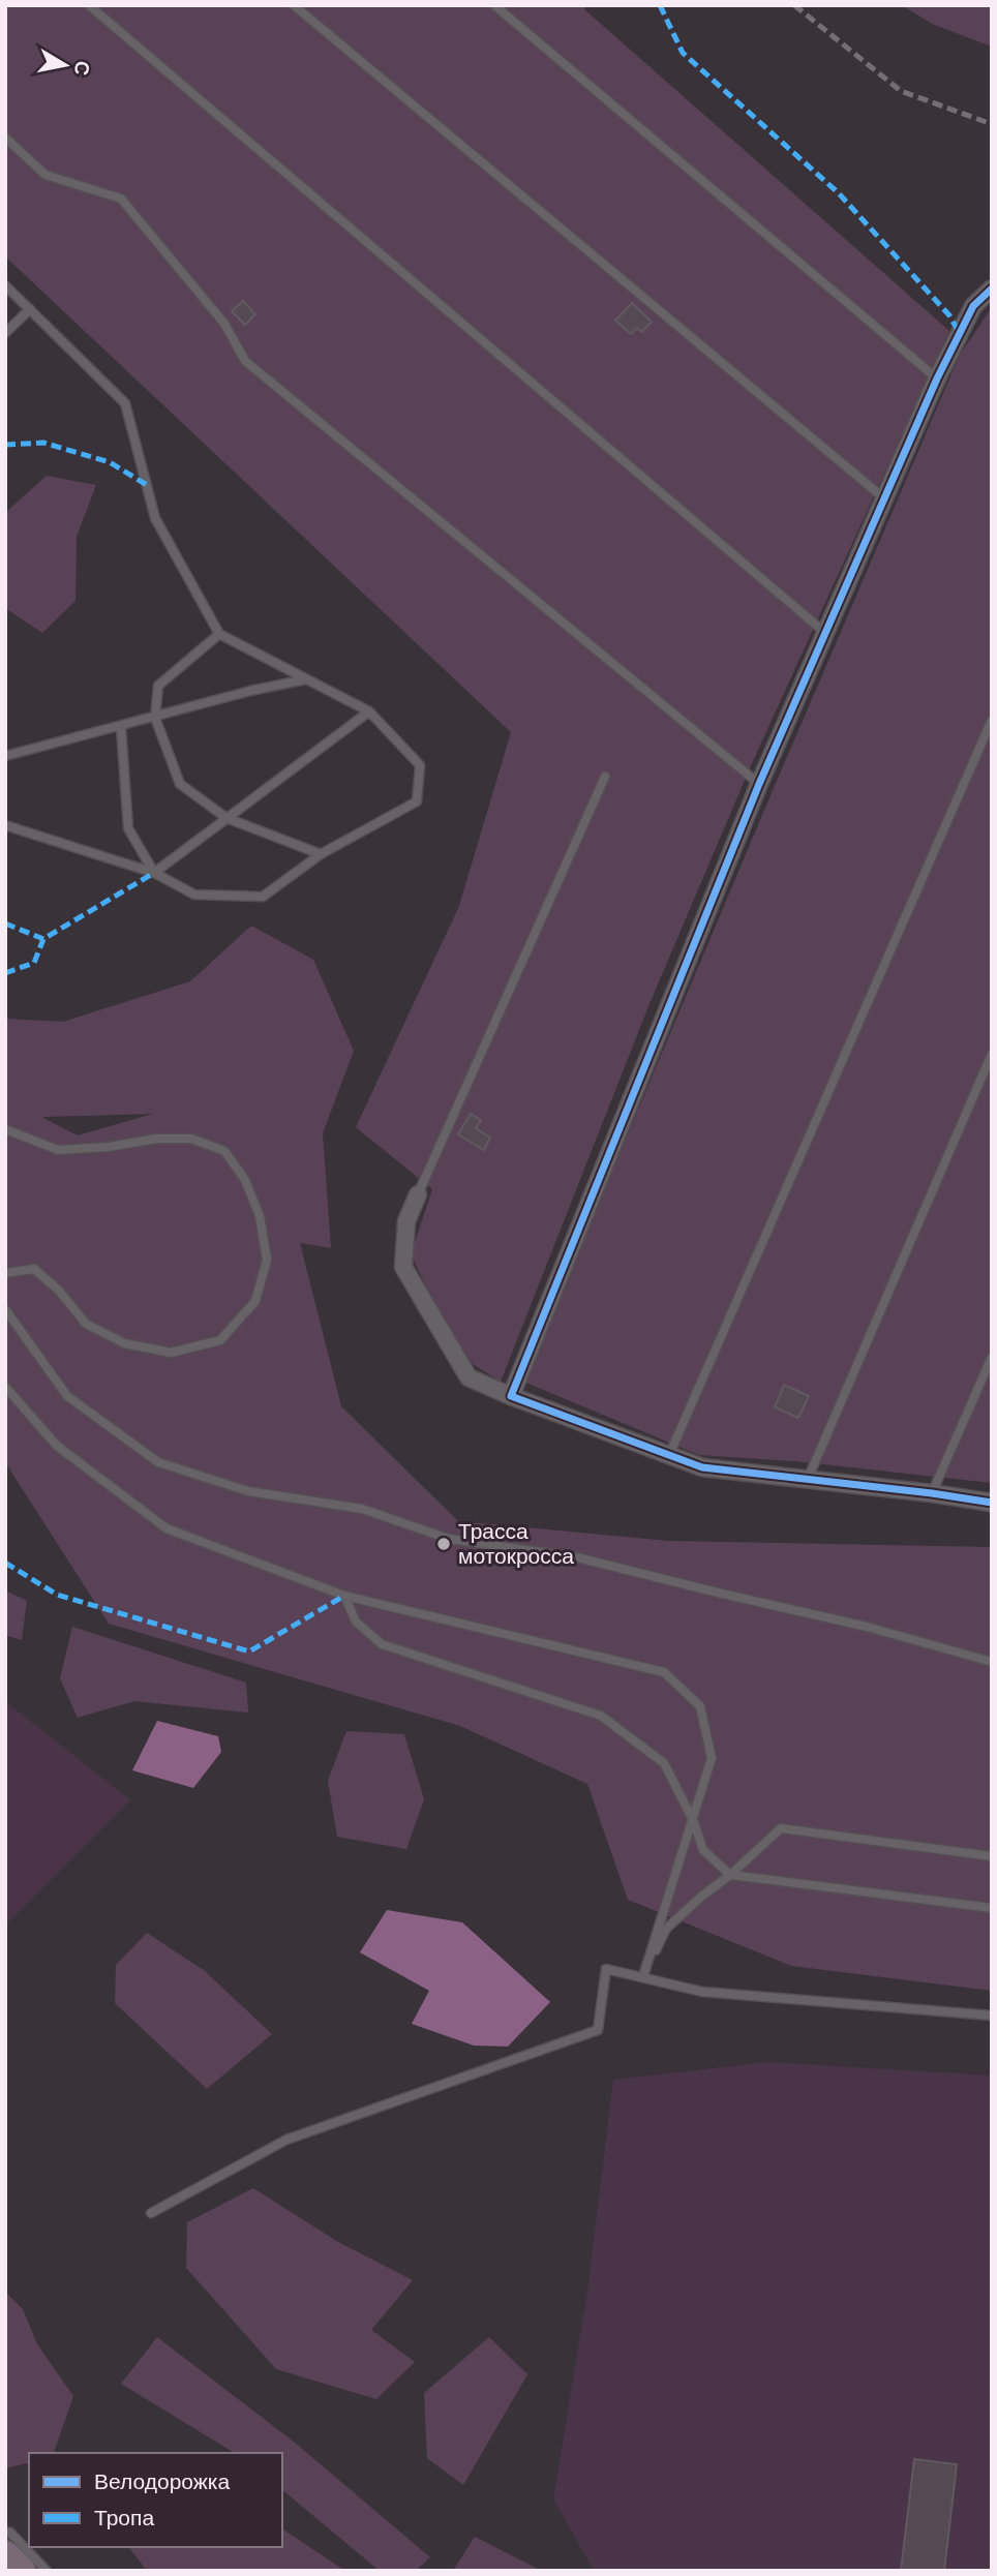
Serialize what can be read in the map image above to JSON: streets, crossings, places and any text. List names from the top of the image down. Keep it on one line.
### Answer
{"places":["Трасса мотокросса"],"legend":["Велодорожка","Тропа"],"north":"right"}
